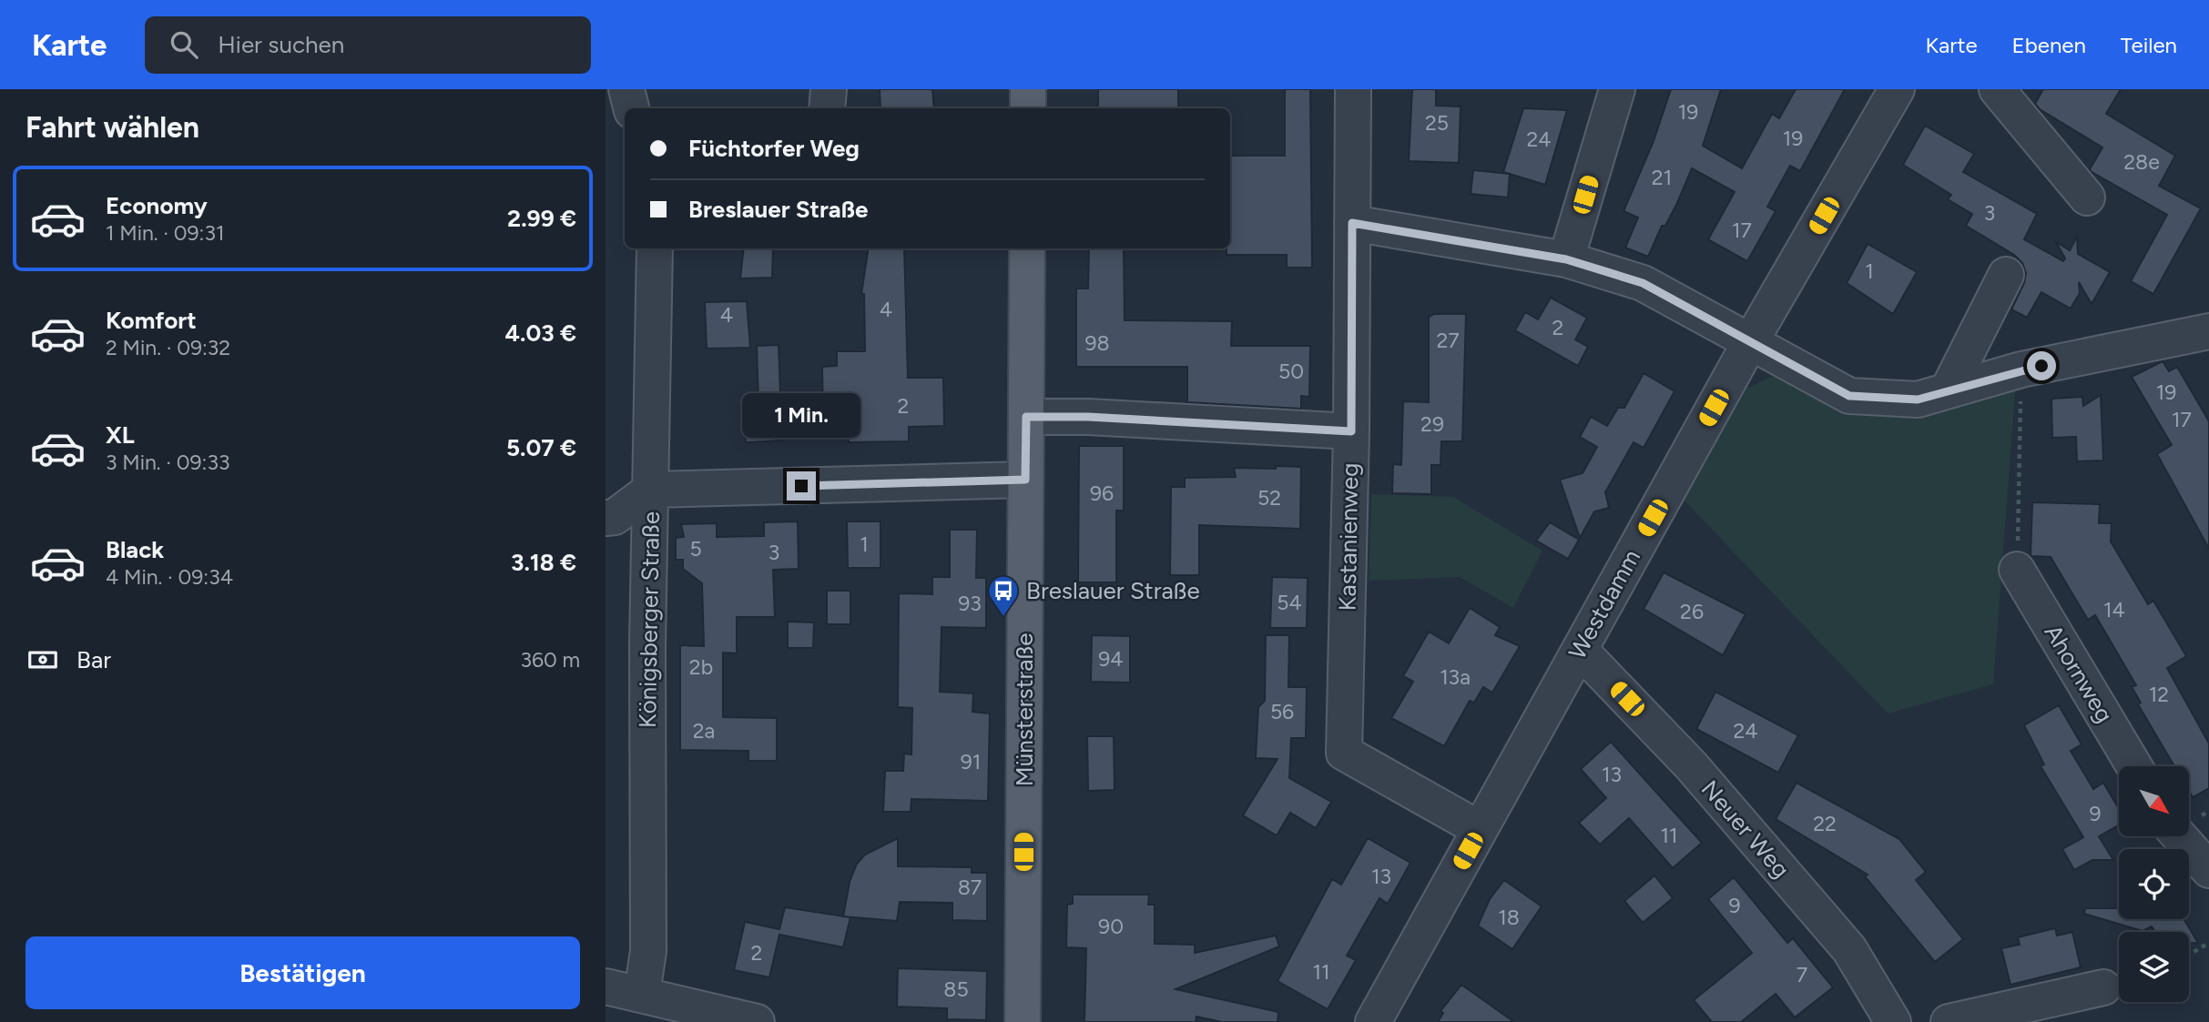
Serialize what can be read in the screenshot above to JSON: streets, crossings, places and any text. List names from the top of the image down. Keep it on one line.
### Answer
{"streets":{"main road":["Münsterstraße"],"street":["Kastanienweg","Westdamm","Königsberger Straße","Ahornweg","Neuer Weg"]},"crossings":[["Kastanienweg","Westdamm"],["Westdamm","Neuer Weg"]],"places":{"bus stop":["Breslauer Straße"]},"house_numbers":["19","25","19","24","28e","21","3","17","1","4","4","2","27","98","50","19","2","17","29","96","52","1","5","3","54","93","14","26","94","2b","13a","12","56","2a","24","91","13","9","22","11","13","87","9","18","90","2","11","7","85"],"north":"bottom right","page":{"header":"Karte","search":"Hier suchen","nav":["Karte","Ebenen","Teilen"],"heading":"Fahrt wählen","banner":["Füchtorfer Weg","Breslauer Straße"],"list":[{"name":"Economy","note":"1 Min. · 09:31","value":"2.99 €"},{"name":"Komfort","note":"2 Min. · 09:32","value":"4.03 €"},{"name":"XL","note":"3 Min. · 09:33","value":"5.07 €"},{"name":"Black","note":"4 Min. · 09:34","value":"3.18 €"}],"bubble":"1 Min.","pay":["Bar","360 m"],"buttons":"Bestätigen"}}
